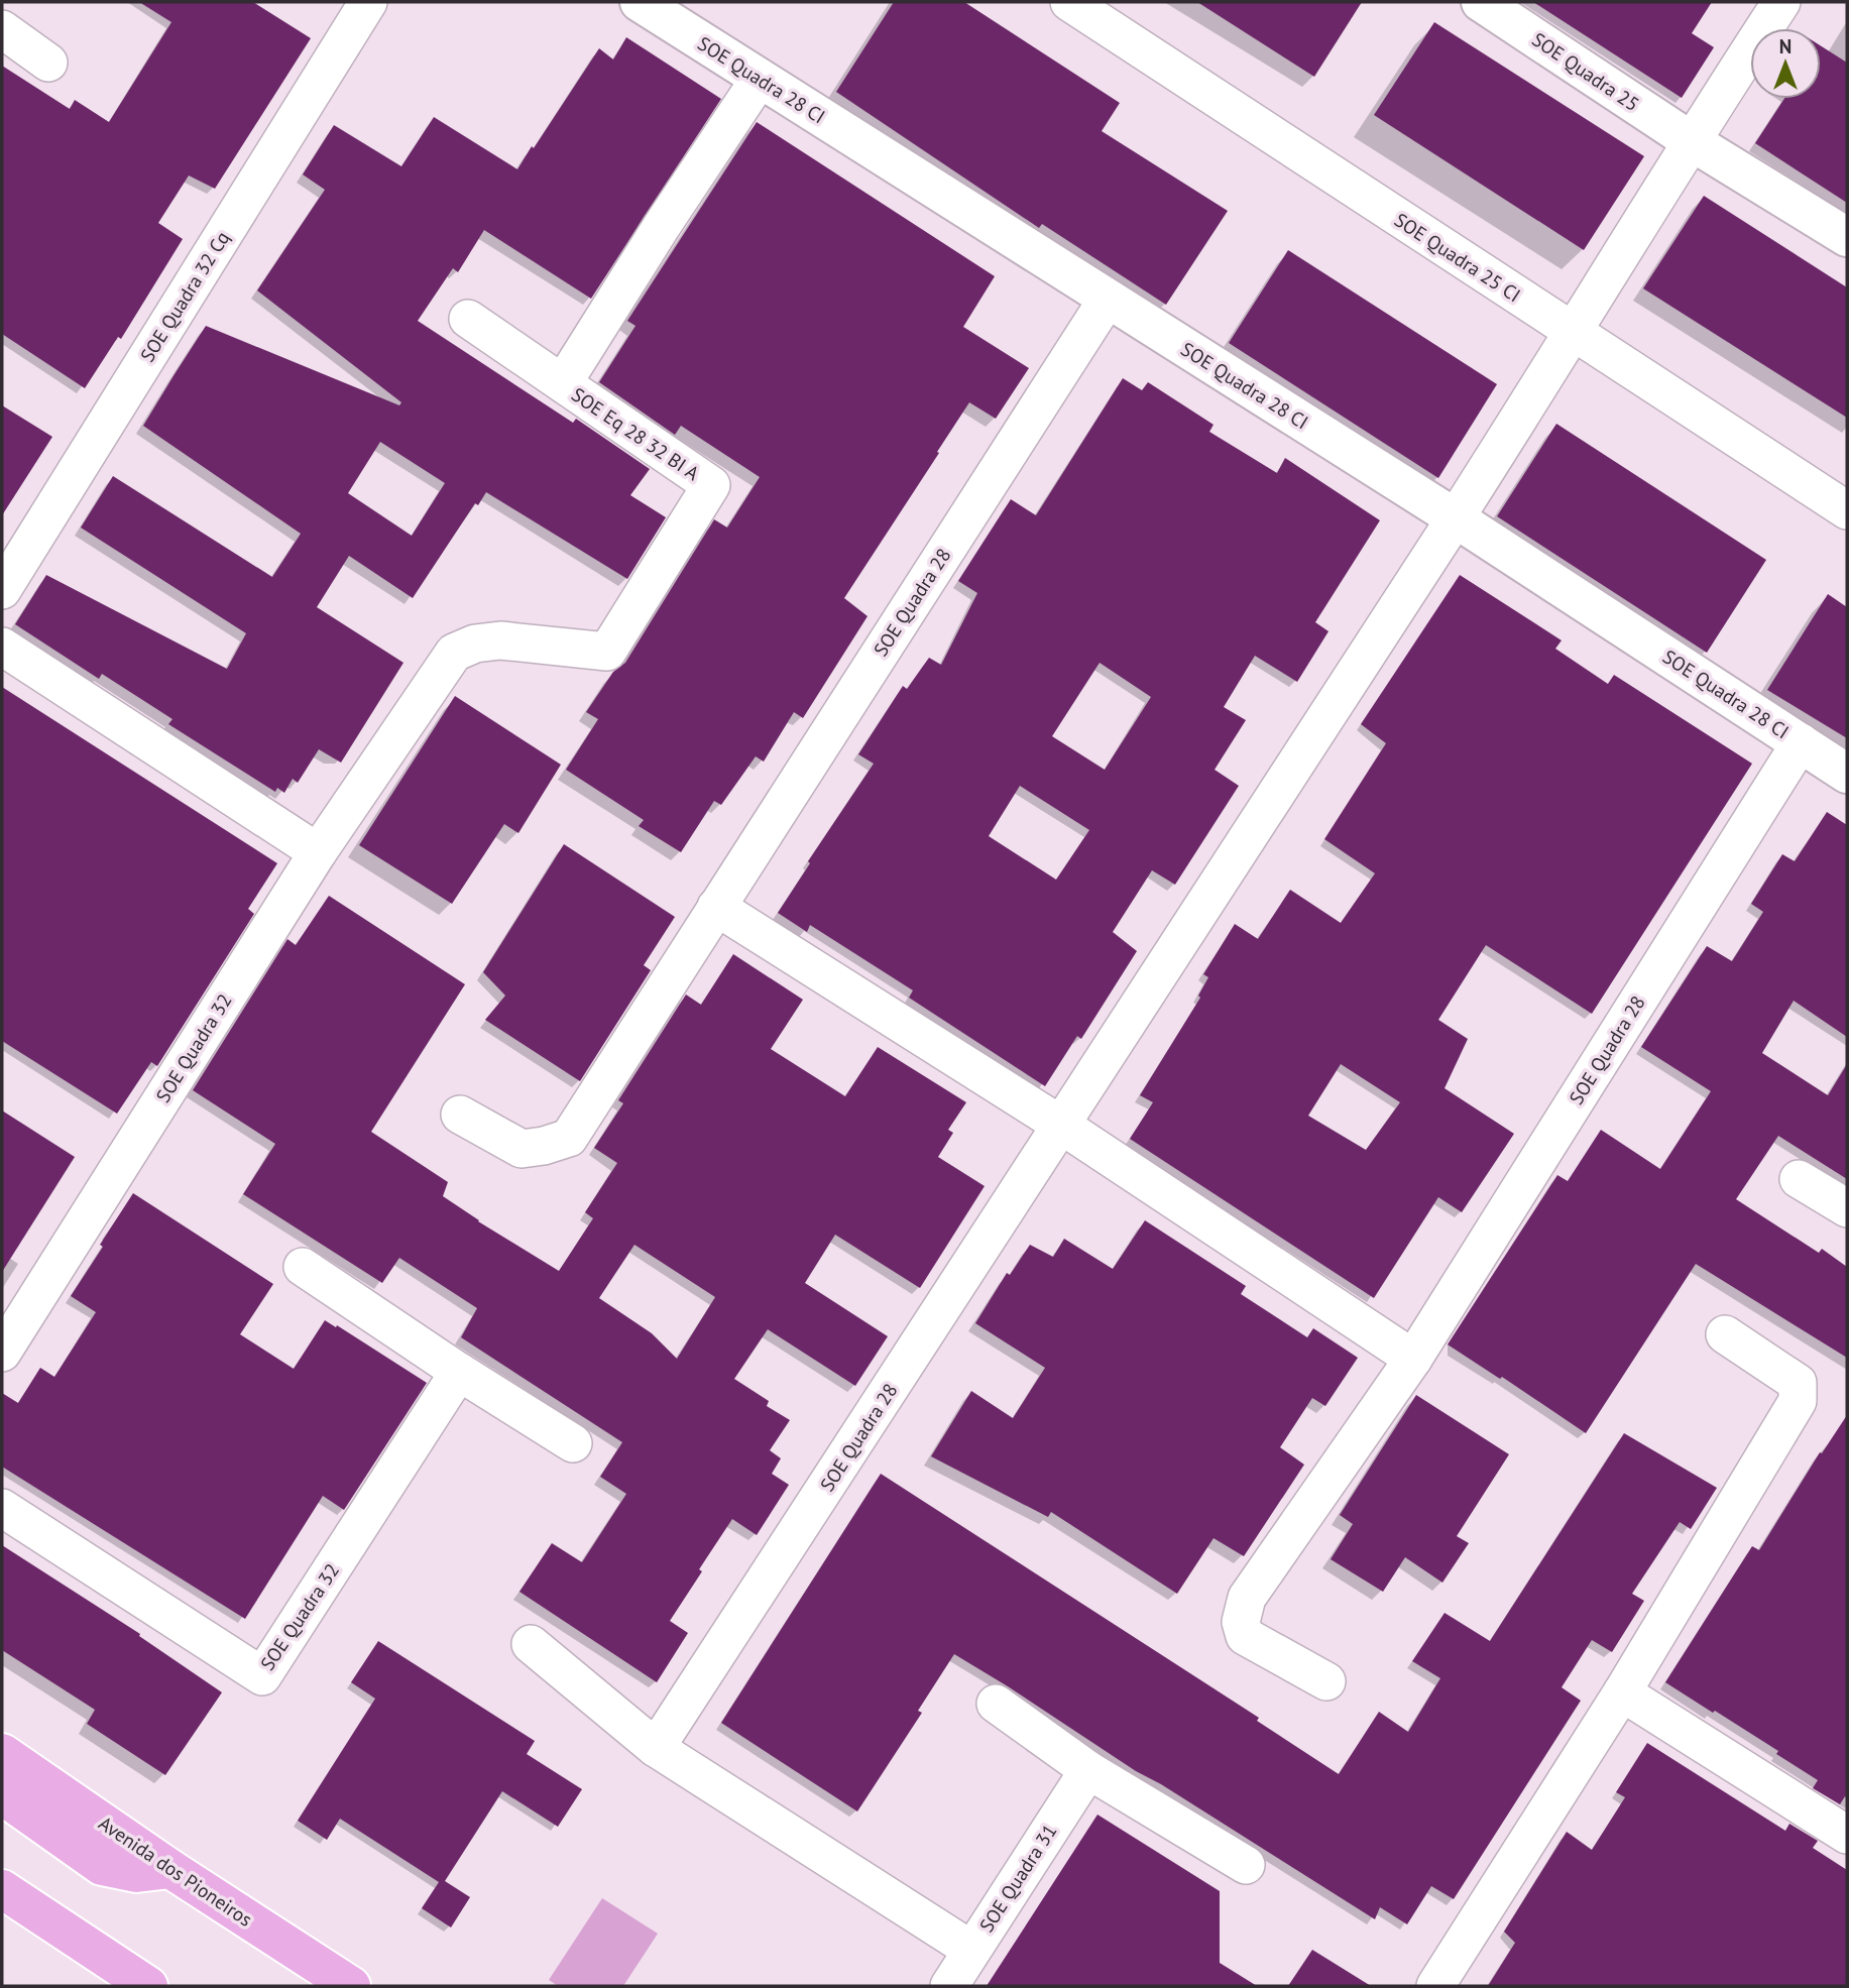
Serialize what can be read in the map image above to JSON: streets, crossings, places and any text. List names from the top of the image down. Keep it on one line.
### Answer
{"streets":{"main road":["Avenida dos Pioneiros"],"street":["SOE Quadra 25","SOE Quadra 28 CI","SOE Quadra 25 CI","SOE Quadra 32 Cq","SOE Eq 28 32 BI A","SOE Quadra 28","SOE Quadra 32","SOE Quadra 31"]},"crossings":[["SOE Quadra 25","SOE Quadra 28"],["SOE Quadra 28 CI","SOE Quadra 28"],["SOE Quadra 25 CI","SOE Quadra 28"],["SOE Eq 28 32 BI A","SOE Quadra 32"]],"north":"top"}
